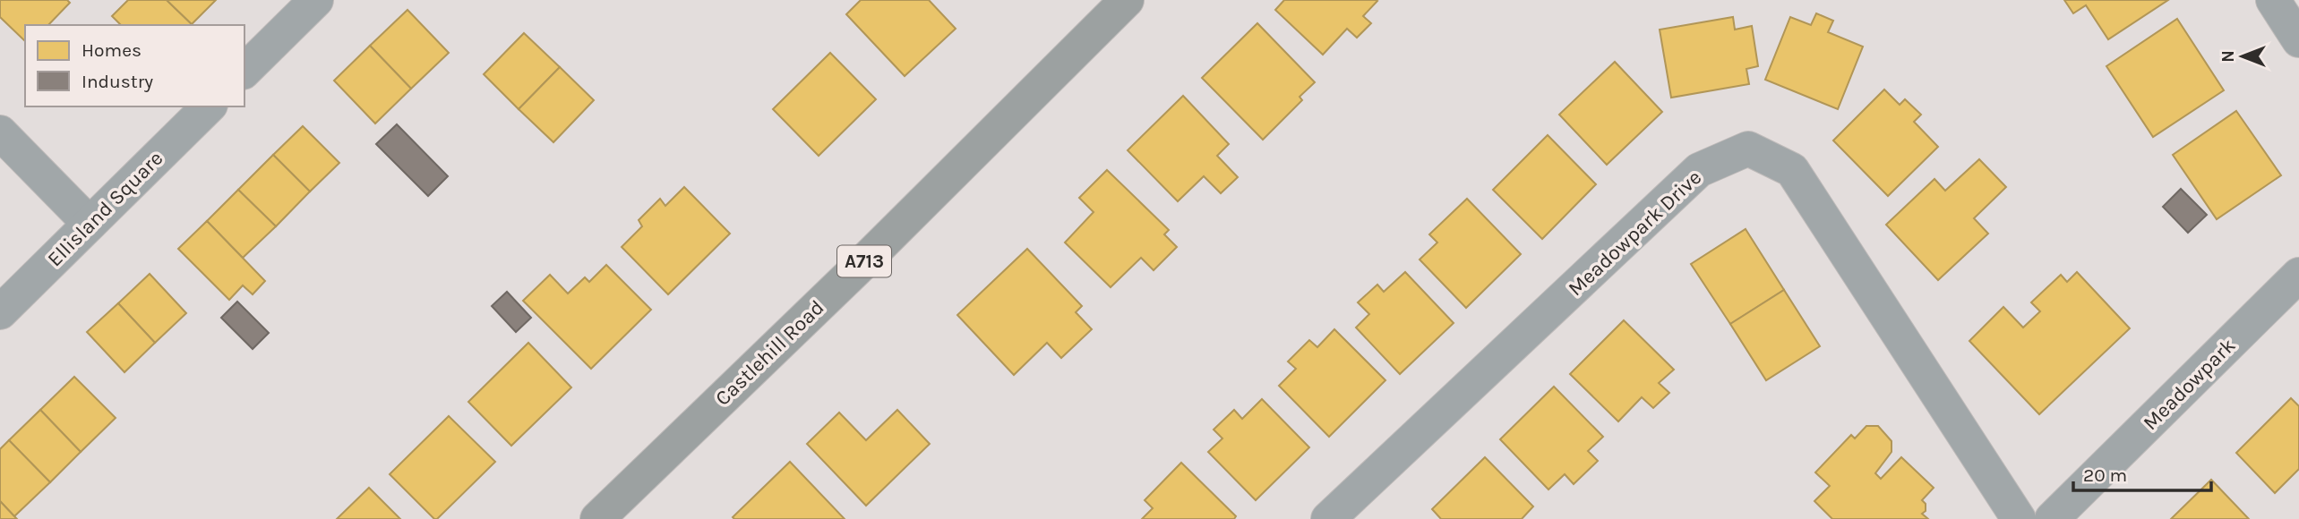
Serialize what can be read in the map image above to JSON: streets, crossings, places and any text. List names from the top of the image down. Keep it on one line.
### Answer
{"streets":{"main road":["A713","Castlehill Road"],"street":["Ellisland Square","Meadowpark Drive","Meadowpark"]},"legend":["Homes","Industry"],"scale_bar":"20 m","north":"left"}
